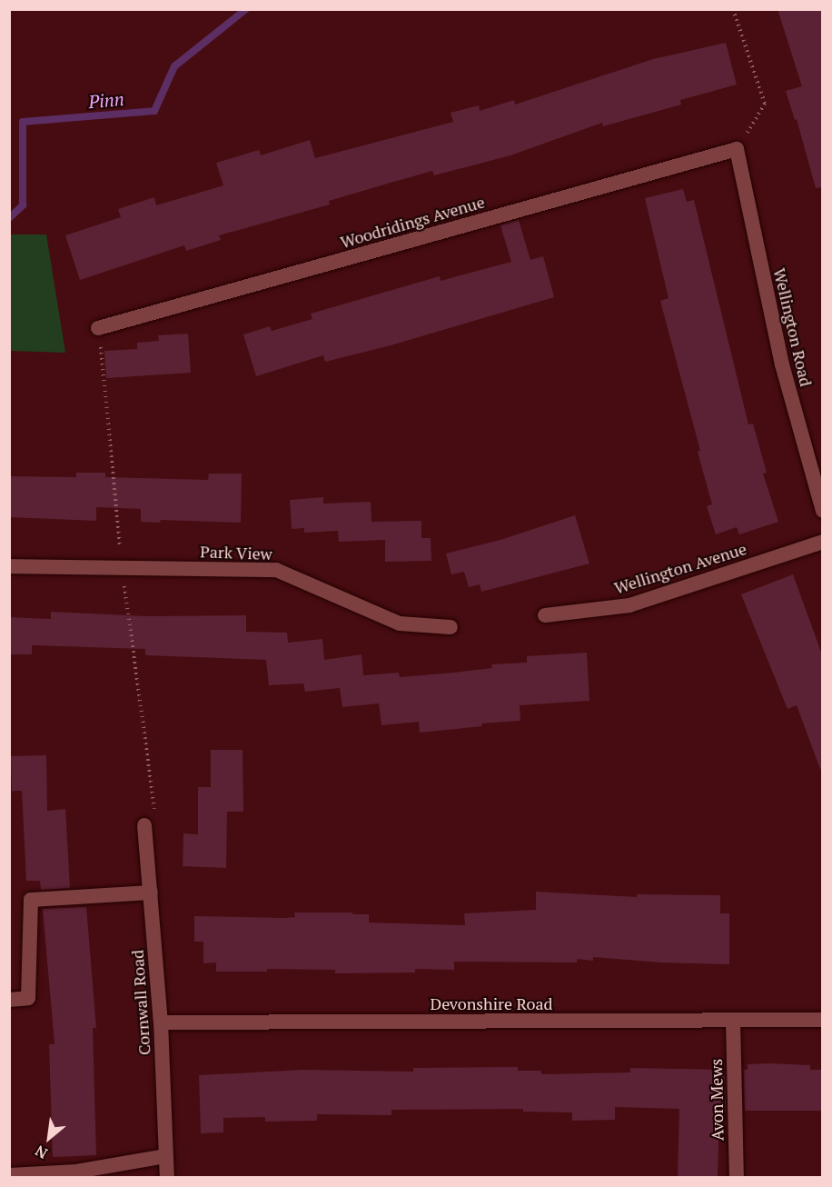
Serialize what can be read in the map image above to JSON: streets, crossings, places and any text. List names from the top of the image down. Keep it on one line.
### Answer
{"streets":{"street":["Woodridings Avenue","Wellington Road","Park View","Wellington Avenue","Cornwall Road","Devonshire Road","Avon Mews"]},"crossings":[["Woodridings Avenue","Wellington Road"],["Cornwall Road","Devonshire Road"],["Devonshire Road","Avon Mews"]],"water":["Pinn"],"north":"bottom left"}
